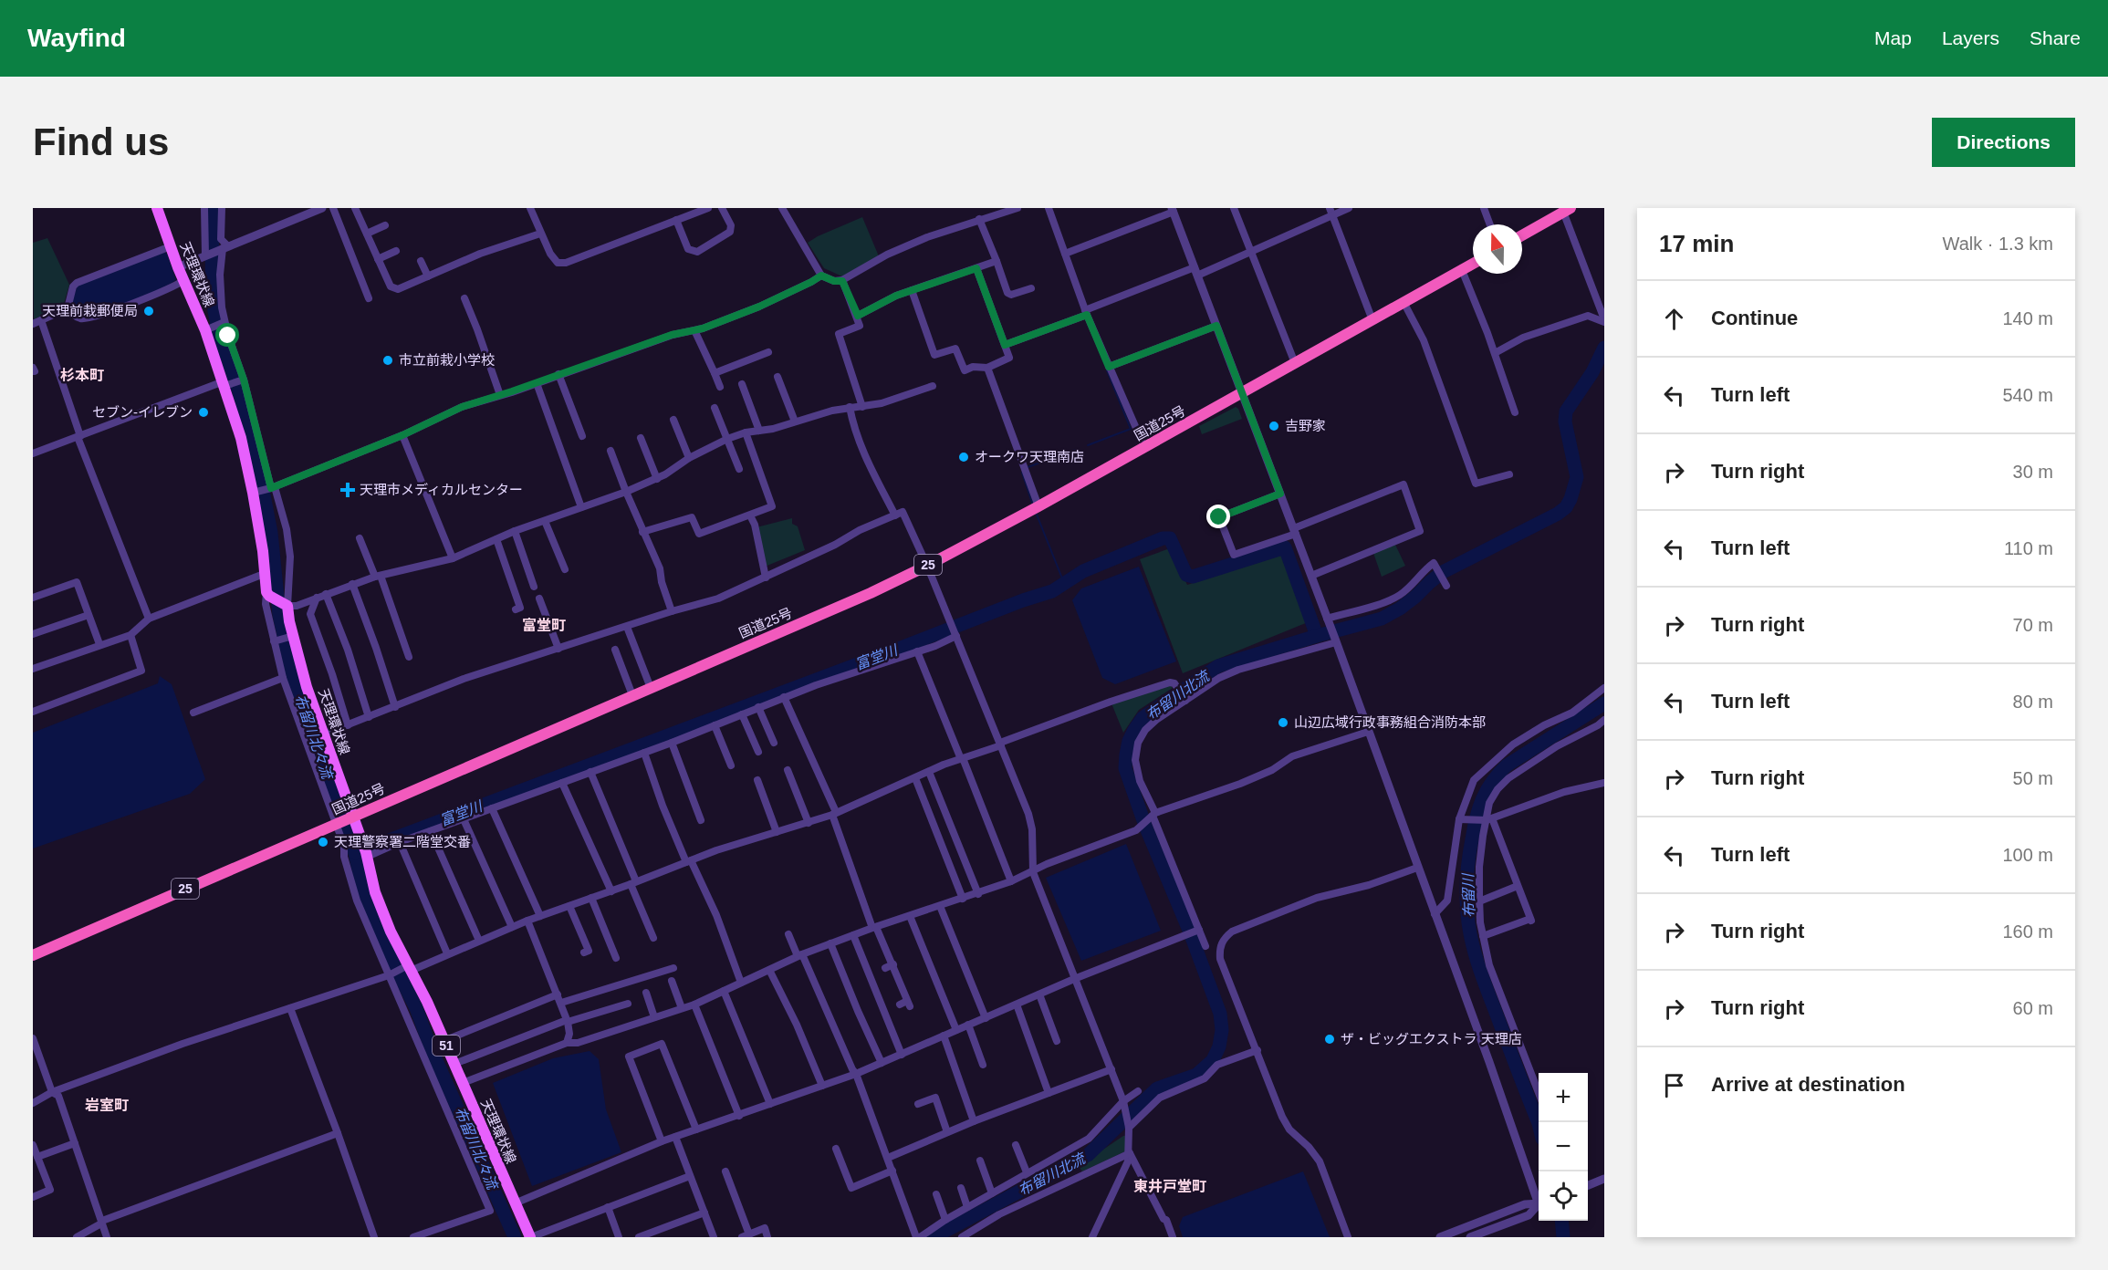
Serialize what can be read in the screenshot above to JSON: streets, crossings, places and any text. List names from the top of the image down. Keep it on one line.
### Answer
{"streets":{"highway":["国道25号","25"],"main road":["天理環状線","51"]},"crossings":[["天理環状線","国道25号"]],"districts":["杉本町","富堂町","岩室町","東井戸堂町"],"water":["富堂川","布留川北流","布留川北々流","布留川"],"places":{"other":["天理前栽郵便局","市立前栽小学校","セブン-イレブン","吉野家","オークワ天理南店","山辺広域行政事務組合消防本部","天理警察署二階堂交番","ザ・ビッグエクストラ 天理店"],"health":["天理市メディカルセンター"]},"north":"top","page":{"header":"Wayfind","nav":["Map","Layers","Share"],"buttons":"Directions","title":"Find us","heading":["17 min","Walk · 1.3 km"],"list":[["Continue","140 m"],["Turn left","540 m"],["Turn right","30 m"],["Turn left","110 m"],["Turn right","70 m"],["Turn left","80 m"],["Turn right","50 m"],["Turn left","100 m"],["Turn right","160 m"],["Turn right","60 m"],"Arrive at destination"],"map_buttons":["+","−"]}}
